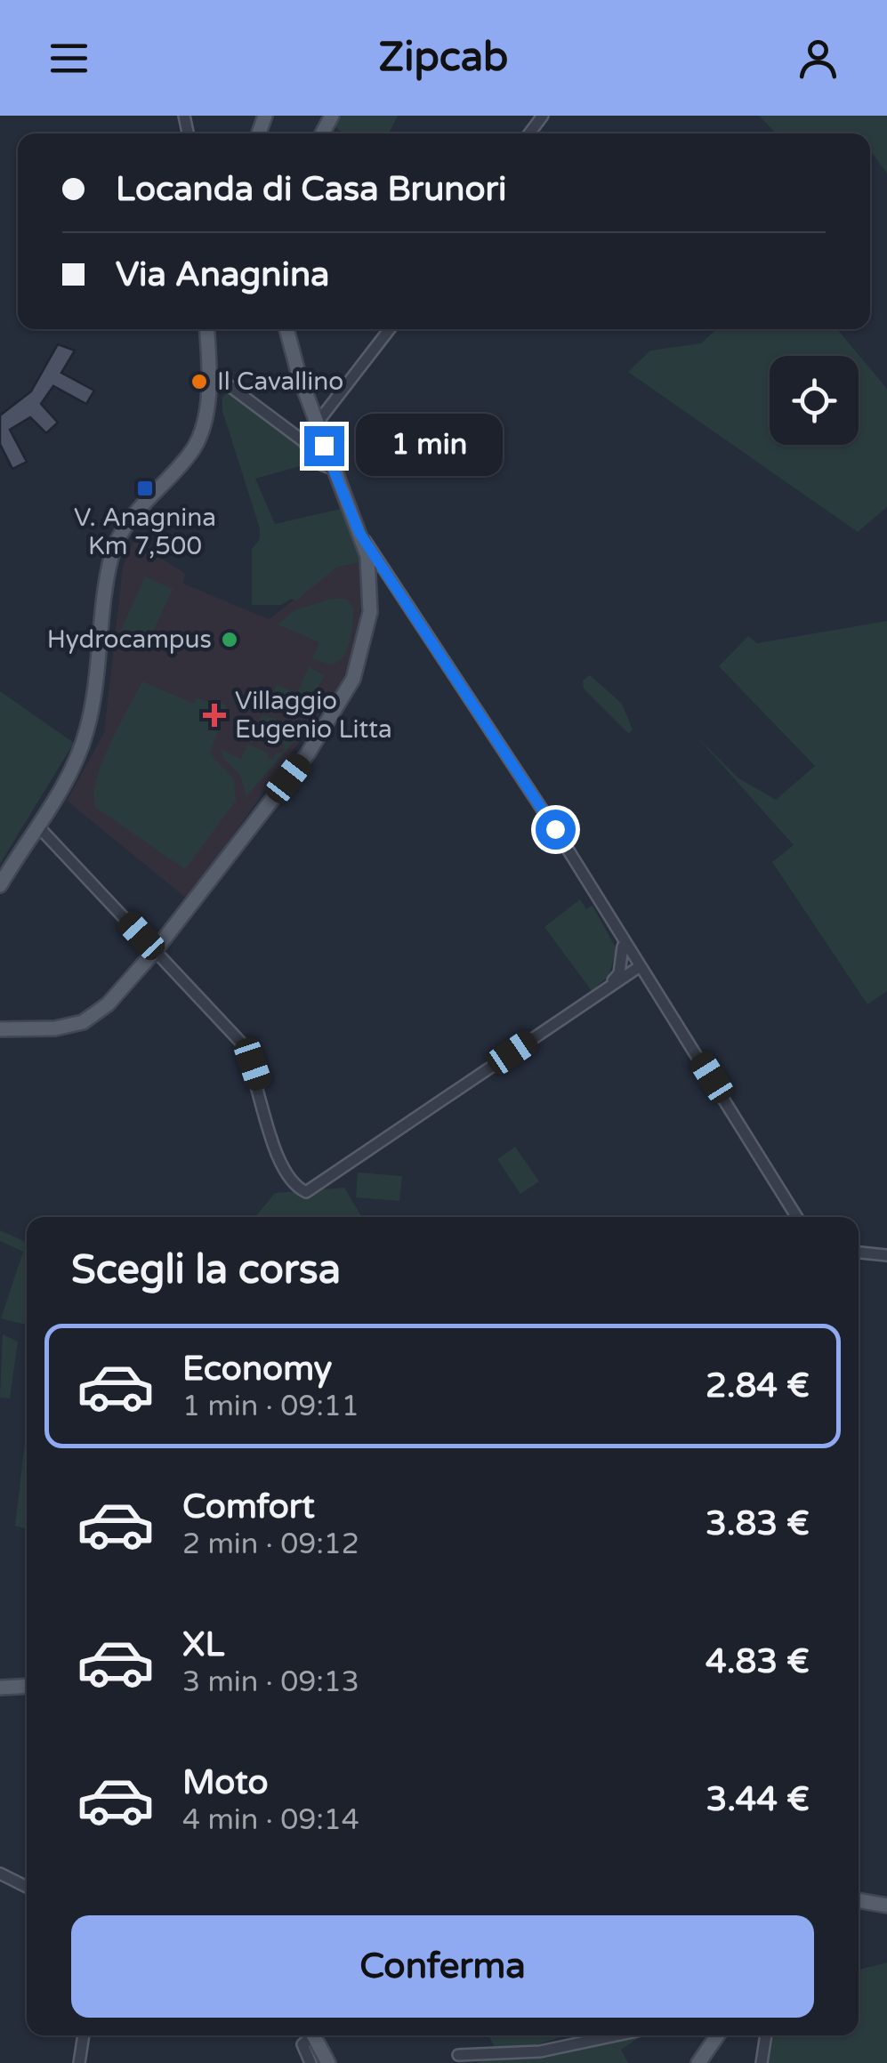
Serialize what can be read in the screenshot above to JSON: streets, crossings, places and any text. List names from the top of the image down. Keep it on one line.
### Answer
{"places":{"other":["Il Cavallino","Hydrocampus"],"transit":["V. Anagnina Km 7,500"],"health":["Villaggio Eugenio Litta"]},"page":{"header":"Zipcab","banner":["Locanda di Casa Brunori","Via Anagnina"],"bubble":"1 min","heading":"Scegli la corsa","list":[{"name":"Economy","note":"1 min · 09:11","value":"2.84 €"},{"name":"Comfort","note":"2 min · 09:12","value":"3.83 €"},{"name":"XL","note":"3 min · 09:13","value":"4.83 €"},{"name":"Moto","note":"4 min · 09:14","value":"3.44 €"}],"buttons":"Conferma"}}
